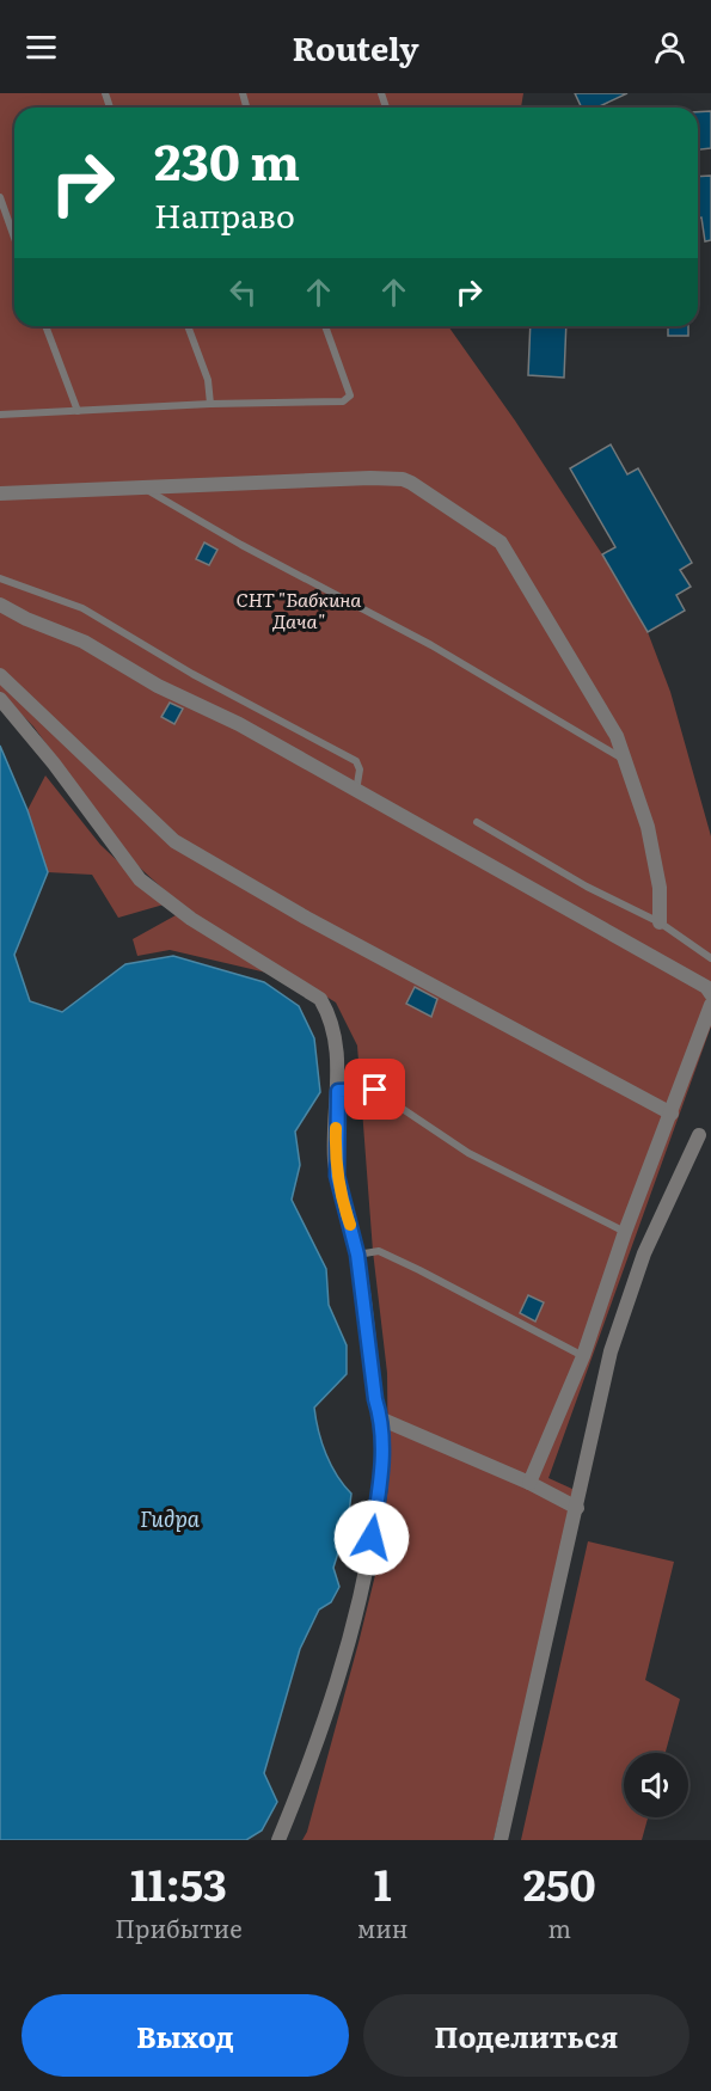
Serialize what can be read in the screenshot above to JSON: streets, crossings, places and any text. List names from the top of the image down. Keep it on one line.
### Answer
{"water":["Гидра"],"parks":["СНТ \"Бабкина Дача\""],"page":{"header":"Routely","turn":["230 m","Направо"],"eta":["11:53","Прибытие","1","мин","250","m"],"buttons":["Выход","Поделиться"]}}
